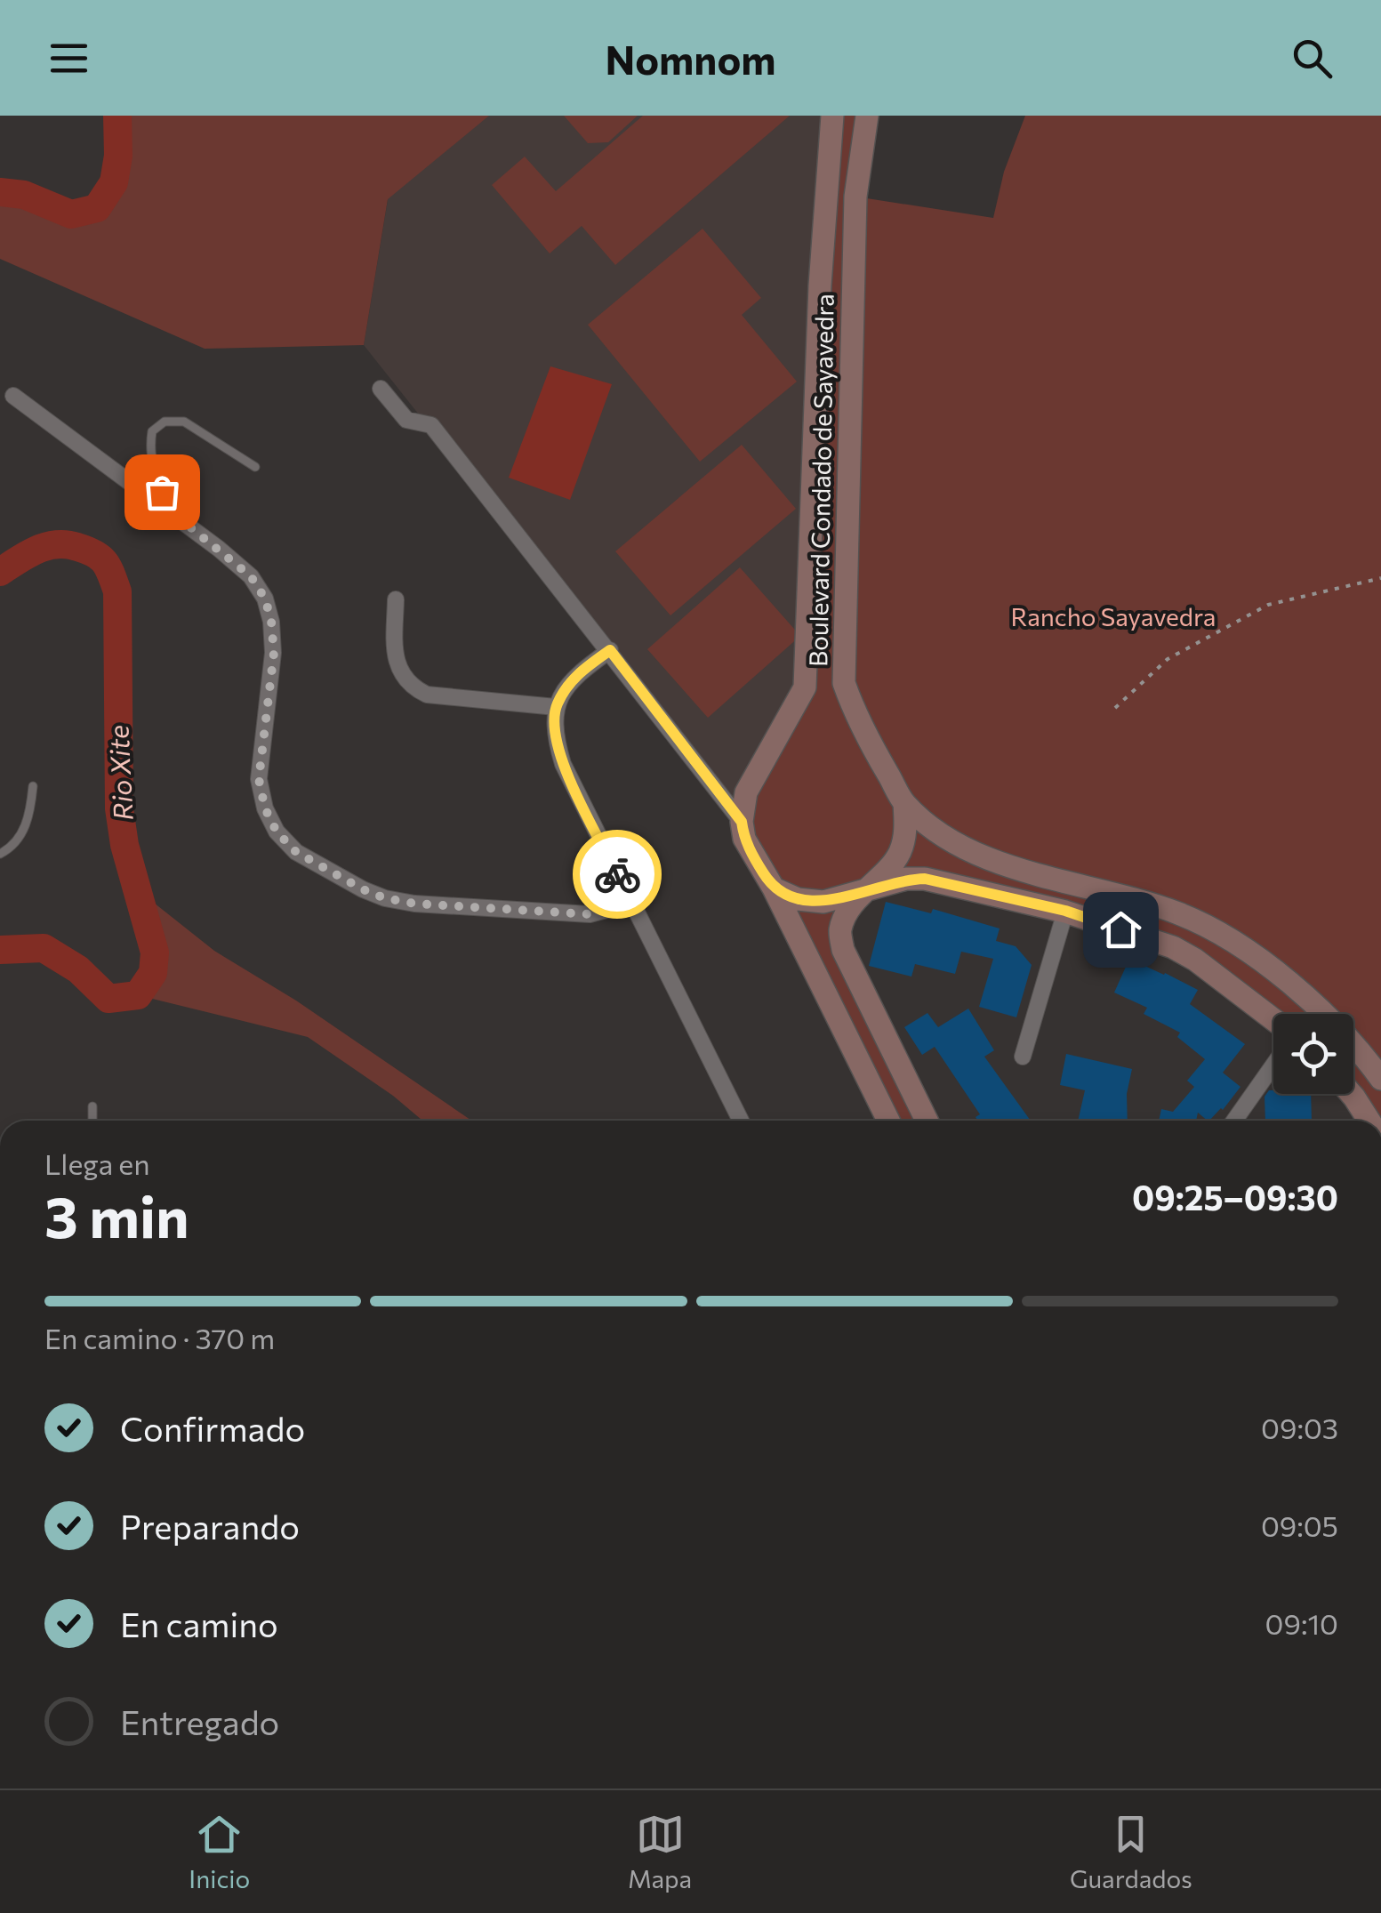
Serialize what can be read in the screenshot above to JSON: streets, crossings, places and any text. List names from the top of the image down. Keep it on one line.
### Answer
{"streets":{"street":["Boulevard Condado de Sayavedra"]},"water":["Rio Xite"],"parks":["Rancho Sayavedra"],"page":{"header":"Nomnom","heading":["3 min","Llega en","09:25–09:30"],"bar":"En camino · 370 m","list":[["Confirmado","09:03"],["Preparando","09:05"],["En camino","09:10"],"Entregado"],"tabs":["Inicio","Mapa","Guardados"]}}
